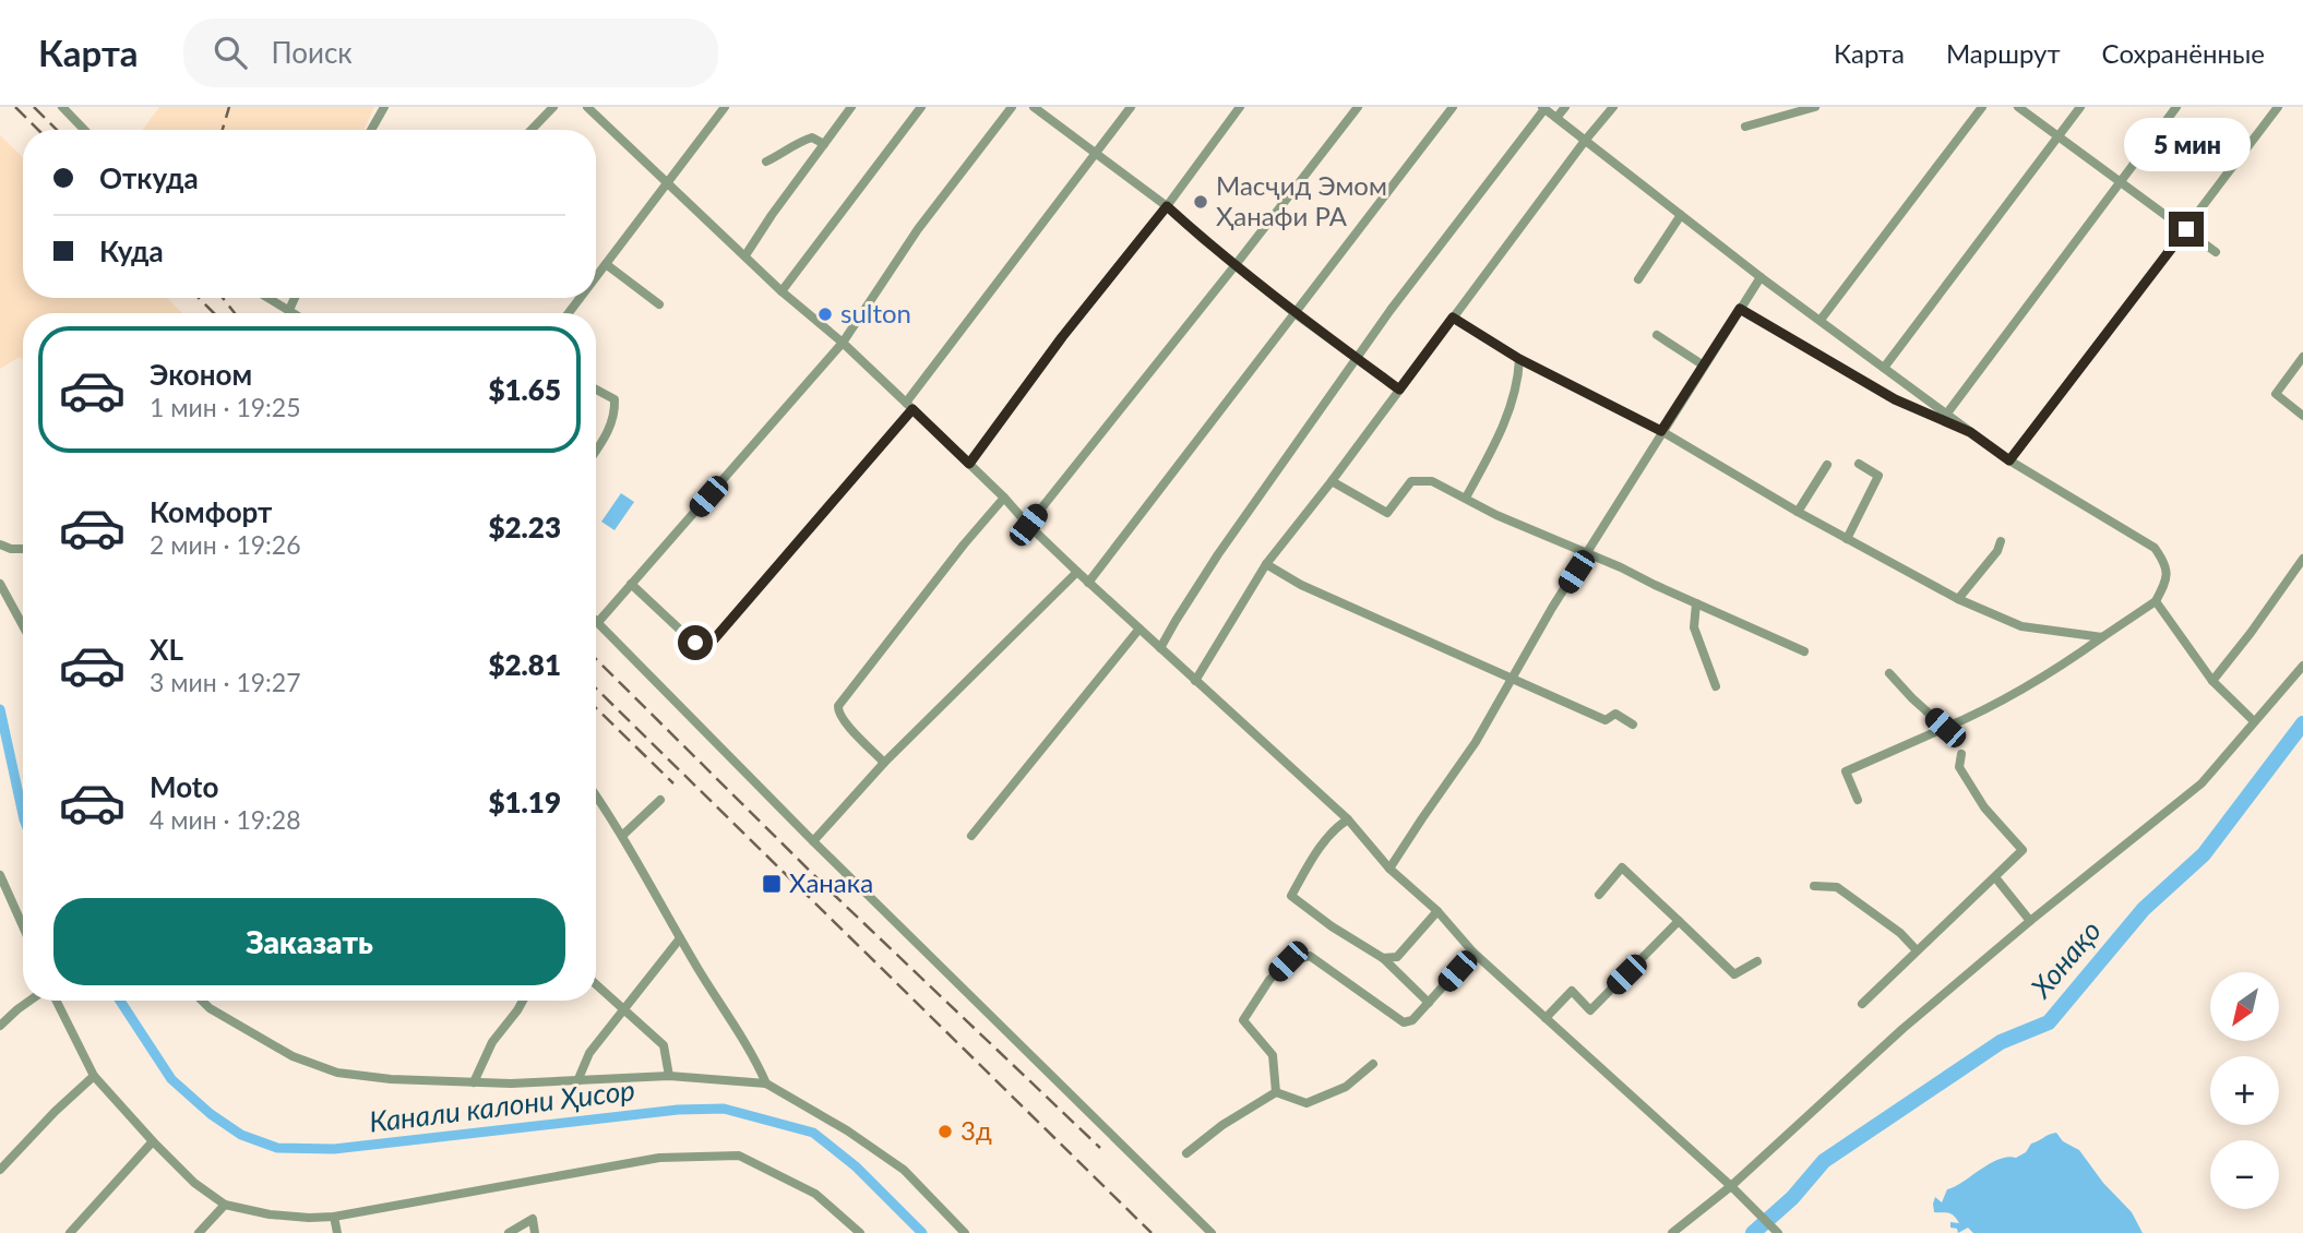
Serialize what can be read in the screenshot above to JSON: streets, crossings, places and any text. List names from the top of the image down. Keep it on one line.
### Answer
{"water":["Хонақо","Канали калони Ҳисор"],"places":{"other":["Масҷид Эмом Ҳанафи РА","sulton","3д"],"transit":["Ханака"]},"north":"bottom left","page":{"header":"Карта","search":"Поиск","nav":["Карта","Маршрут","Сохранённые"],"bubble":"5 мин","banner":["Откуда","Куда"],"list":[{"name":"Эконом","note":"1 мин · 19:25","value":"$1.65"},{"name":"Комфорт","note":"2 мин · 19:26","value":"$2.23"},{"name":"XL","note":"3 мин · 19:27","value":"$2.81"},{"name":"Moto","note":"4 мин · 19:28","value":"$1.19"}],"buttons":"Заказать","map_buttons":["+","−"]}}
